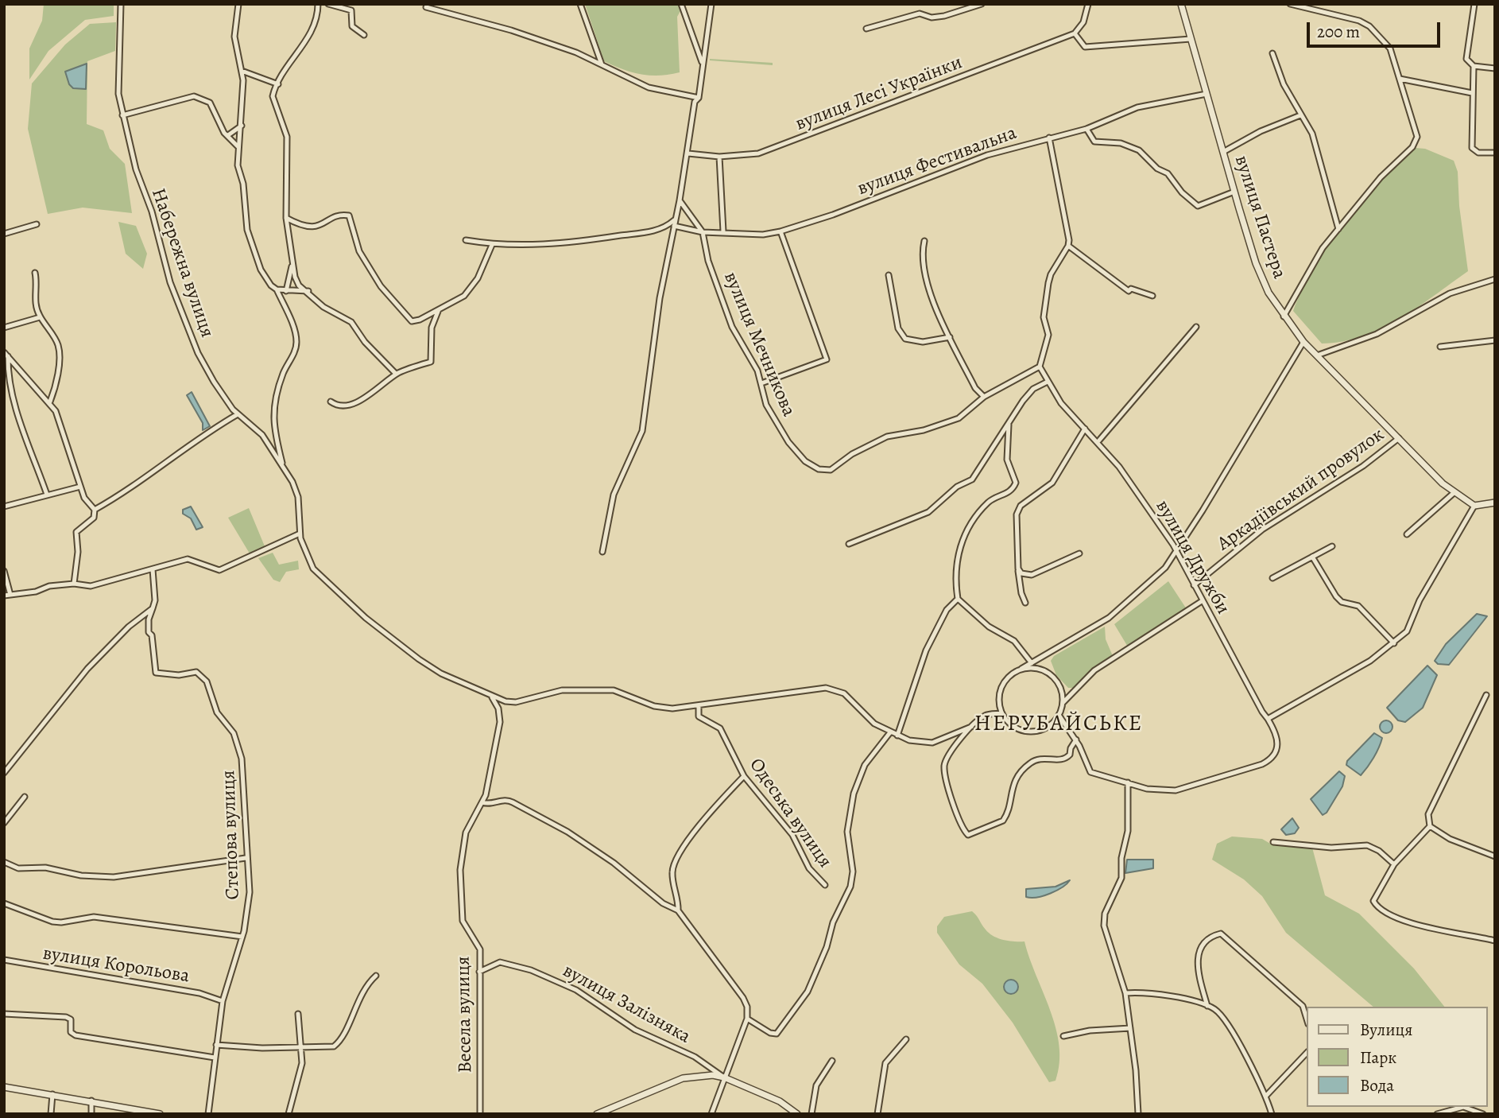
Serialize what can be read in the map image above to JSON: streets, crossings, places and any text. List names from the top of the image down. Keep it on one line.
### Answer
{"streets":{"street":["вулиця Лесі Українки","вулиця Фестивальна","вулиця Пастера","Набережна вулиця","вулиця Мечникова","Аркадіївський провулок","вулиця Дружби","Одеська вулиця","Степова вулиця","вулиця Корольова","вулиця Залізняка","Весела вулиця"]},"crossings":[["вулиця Фестивальна","вулиця Пастера"],["вулиця Фестивальна","вулиця Мечникова"],["вулиця Пастера","Аркадіївський провулок"],["вулиця Мечникова","вулиця Дружби"],["Аркадіївський провулок","вулиця Дружби"],["Степова вулиця","вулиця Корольова"],["вулиця Залізняка","Весела вулиця"]],"districts":["НЕРУБАЙСЬКЕ"],"legend":["Вулиця","Парк","Вода"],"scale_bar":"200 m"}
